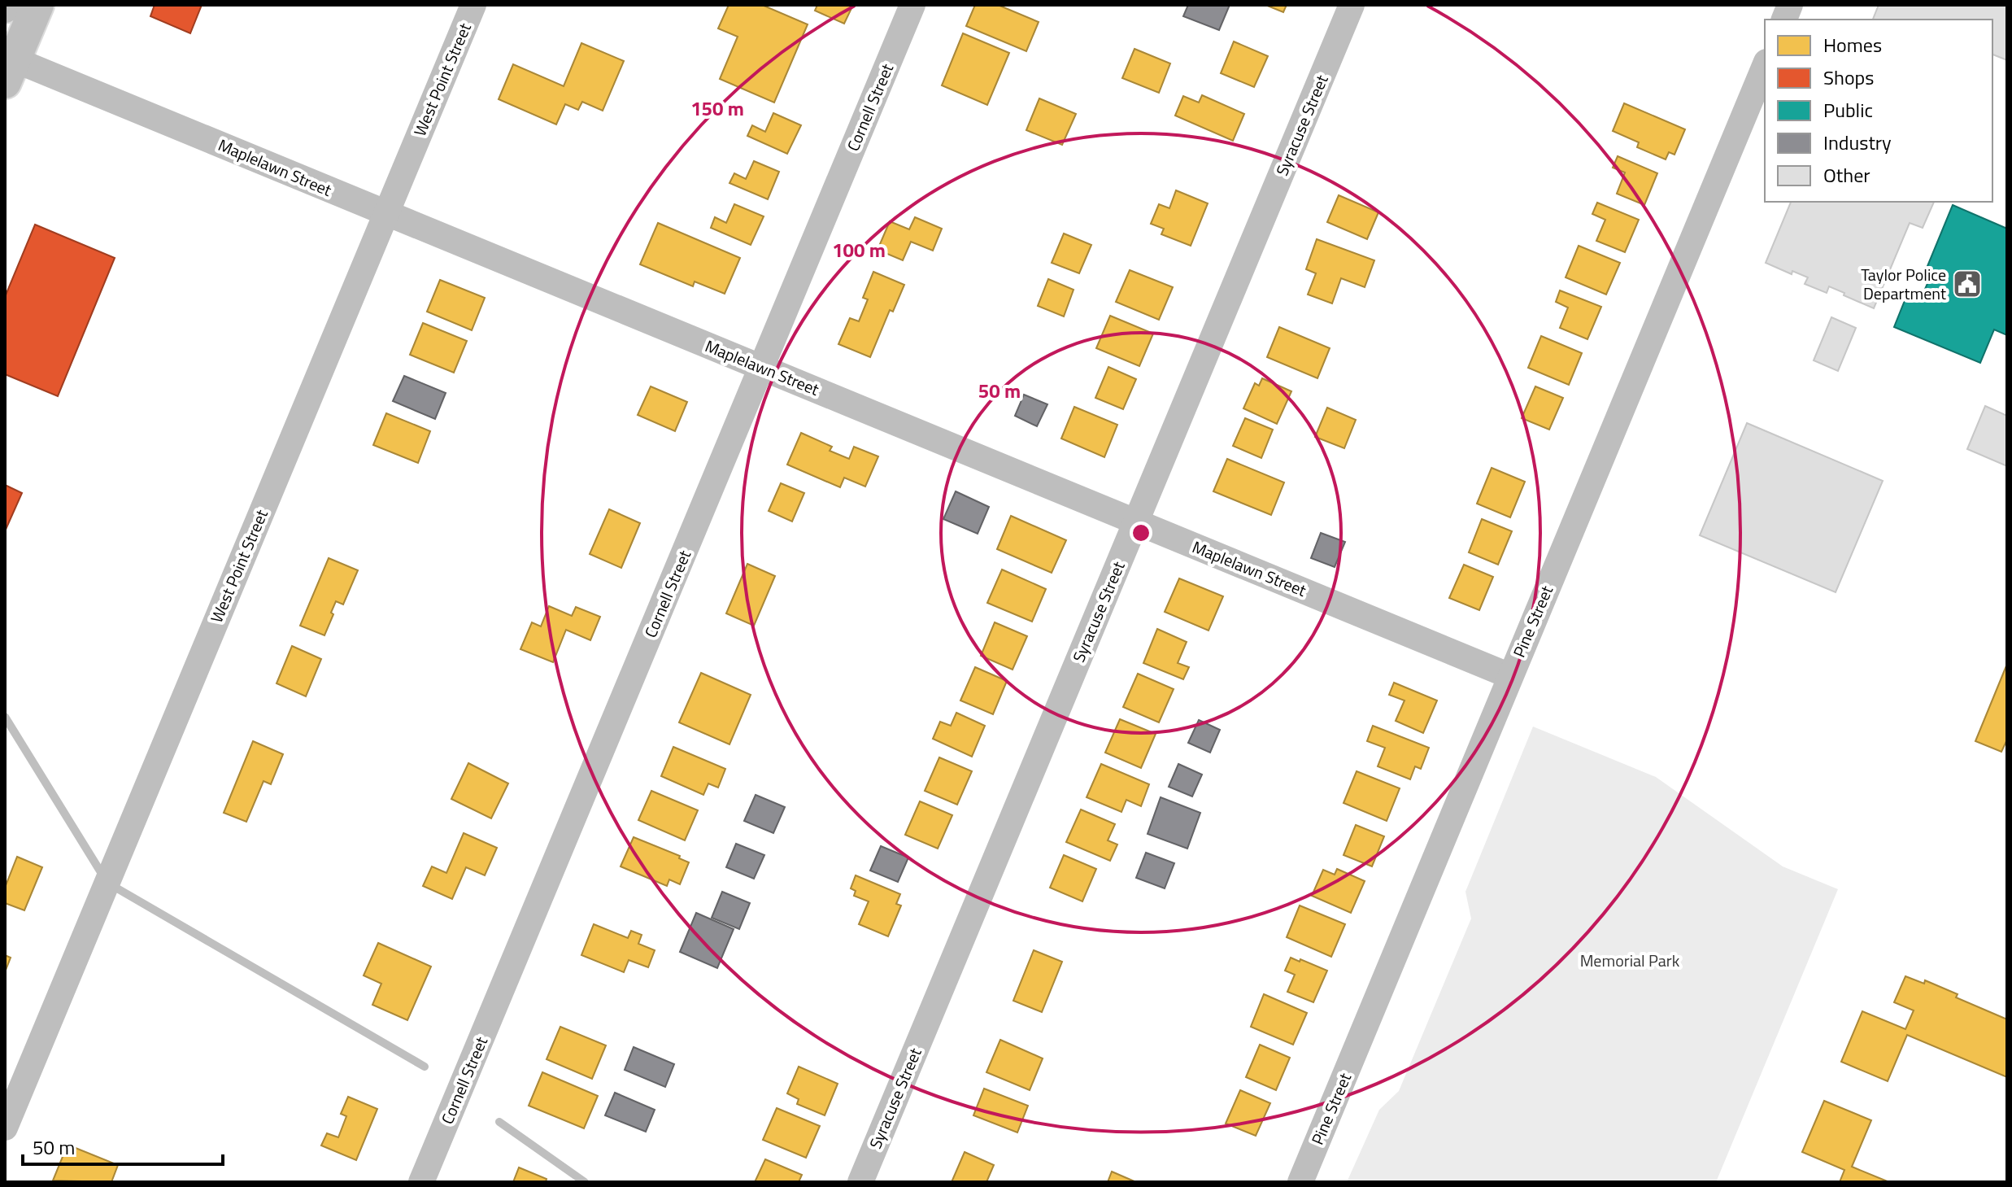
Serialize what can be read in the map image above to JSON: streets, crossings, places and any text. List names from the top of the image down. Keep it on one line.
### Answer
{"streets":{"street":["West Point Street","Cornell Street","Syracuse Street","Maplelawn Street","Pine Street"]},"crossings":[["West Point Street","Maplelawn Street"],["Cornell Street","Maplelawn Street"],["Syracuse Street","Maplelawn Street"],["Maplelawn Street","Pine Street"]],"parks":["Memorial Park"],"places":{"public building":["Taylor Police Department"]},"legend":["Homes","Shops","Public","Industry","Other"],"scale_bar":"50 m","rings":["150 m","100 m","50 m"]}
